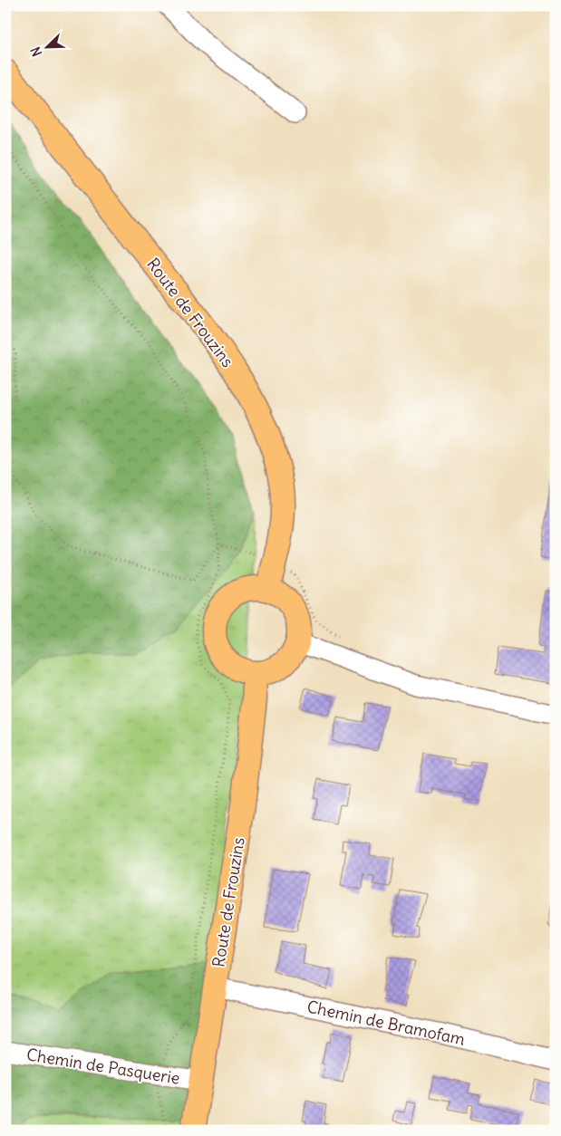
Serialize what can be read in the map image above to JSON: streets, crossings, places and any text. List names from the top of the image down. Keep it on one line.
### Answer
{"streets":{"main road":["Route de Frouzins"],"street":["Chemin de Bramofam","Chemin de Pasquerie"]},"crossings":[["Route de Frouzins","Chemin de Bramofam"],["Route de Frouzins","Chemin de Pasquerie"]],"north":"bottom left"}
